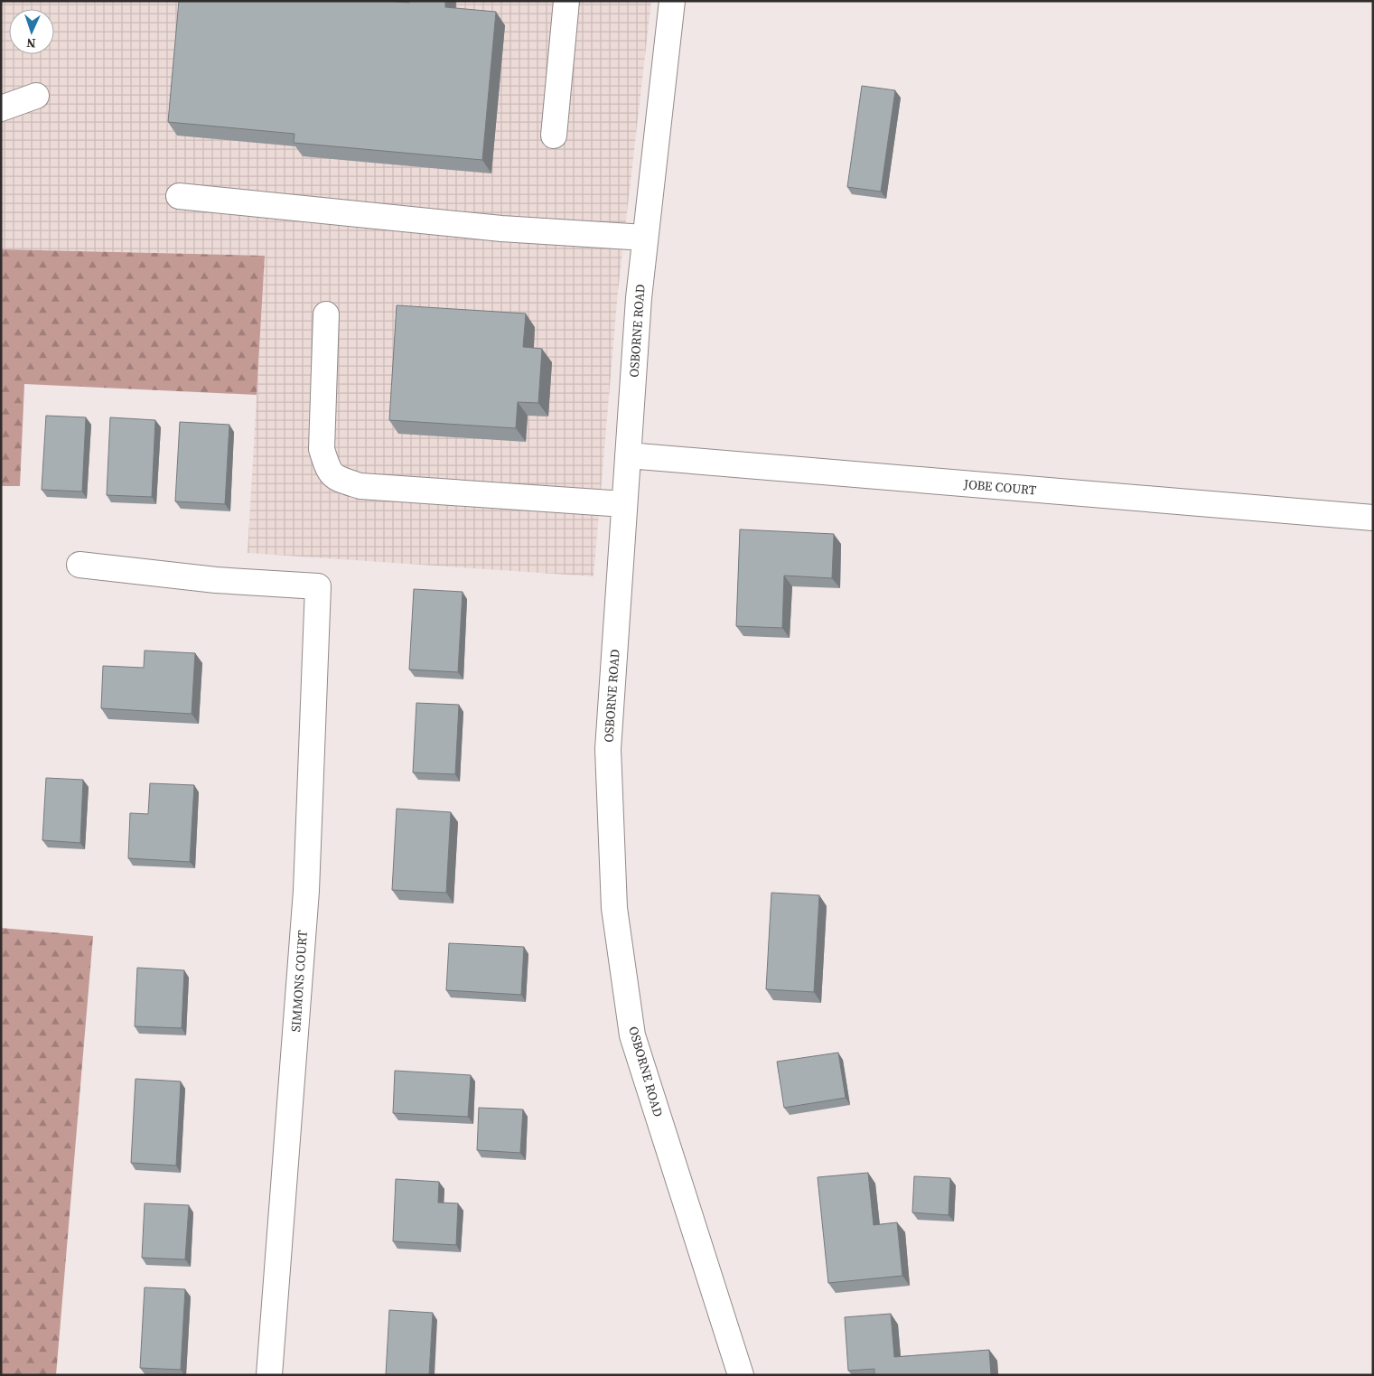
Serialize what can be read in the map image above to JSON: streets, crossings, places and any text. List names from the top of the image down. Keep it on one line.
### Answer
{"streets":{"street":["OSBORNE ROAD","JOBE COURT","SIMMONS COURT"]},"crossings":[["OSBORNE ROAD","JOBE COURT"]],"north":"bottom"}
